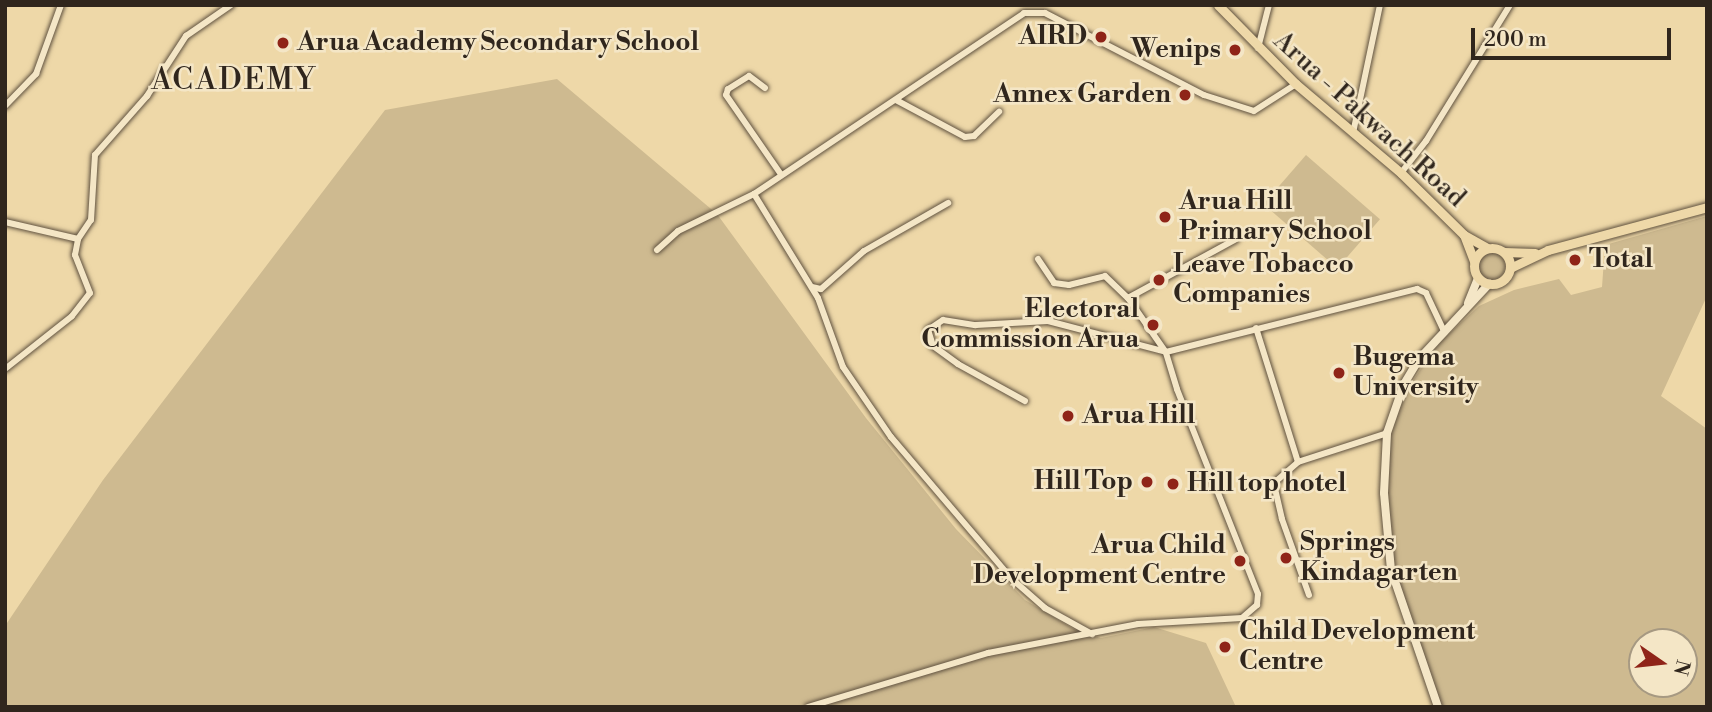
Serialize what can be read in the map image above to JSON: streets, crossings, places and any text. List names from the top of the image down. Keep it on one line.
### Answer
{"streets":{"main road":["Arua - Pakwach Road"]},"districts":["ACADEMY"],"places":["AIRD","Arua Academy Secondary School","Wenips","Annex Garden","Arua Hill Primary School","Total","Leave Tobacco Companies","Electoral Commission Arua","Bugema University","Arua Hill","Hill Top","Hill top hotel","Springs Kindagarten","Arua Child Development Centre","Child Development Centre"],"scale_bar":"200 m","north":"right"}
